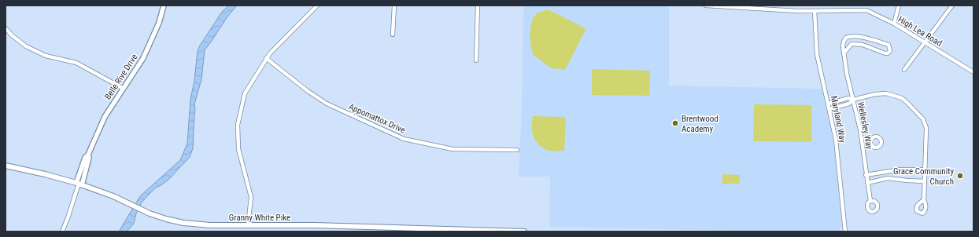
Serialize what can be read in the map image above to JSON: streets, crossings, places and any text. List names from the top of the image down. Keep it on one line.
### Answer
{"streets":{"main road":["Granny White Pike"],"street":["High Lea Road","Belle Rive Drive","Appomattox Drive","Maryland Way","Wellesley Way"]},"crossings":[["High Lea Road","Maryland Way"],["Belle Rive Drive","Granny White Pike"]],"places":["Brentwood Academy","Grace Community Church"]}
